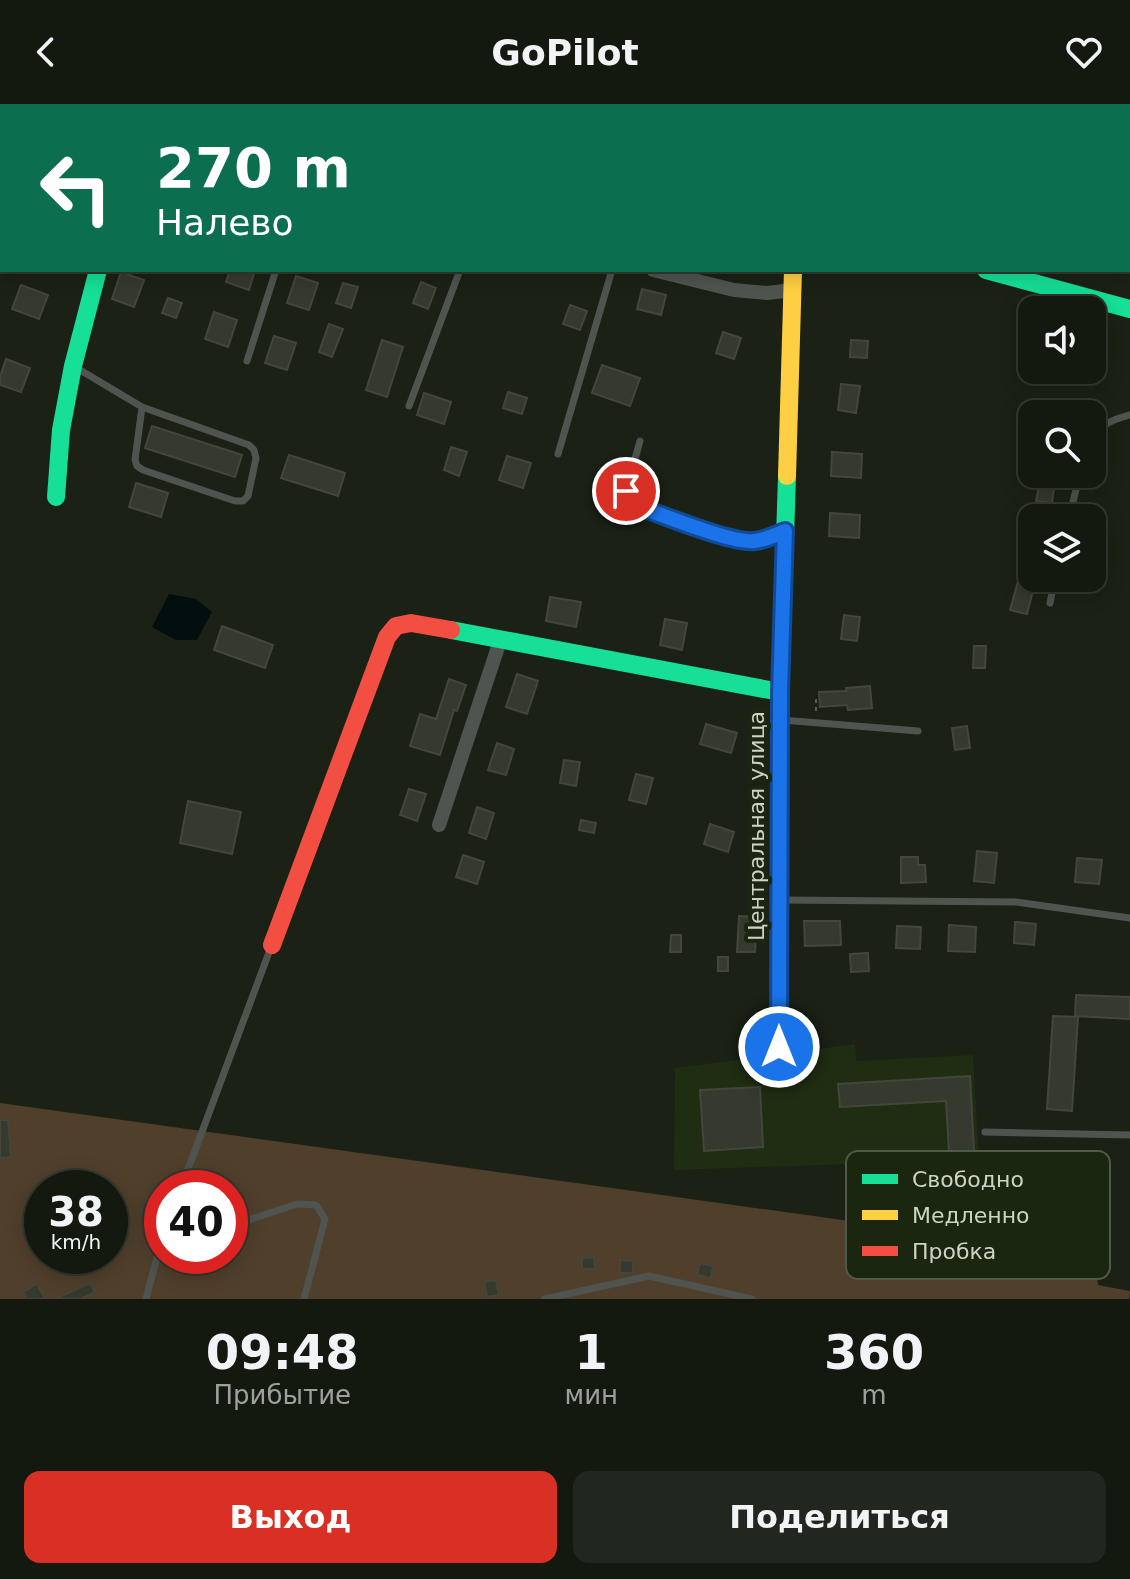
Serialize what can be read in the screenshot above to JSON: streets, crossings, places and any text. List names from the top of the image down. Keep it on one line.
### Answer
{"streets":{"main road":["Центральная улица"]},"legend":["Свободно","Медленно","Пробка"],"page":{"header":"GoPilot","turn":["270 m","Налево"],"speed":"38 km/h","limit":"40","eta":["09:48","Прибытие","1","мин","360","m"],"buttons":["Выход","Поделиться"]}}
